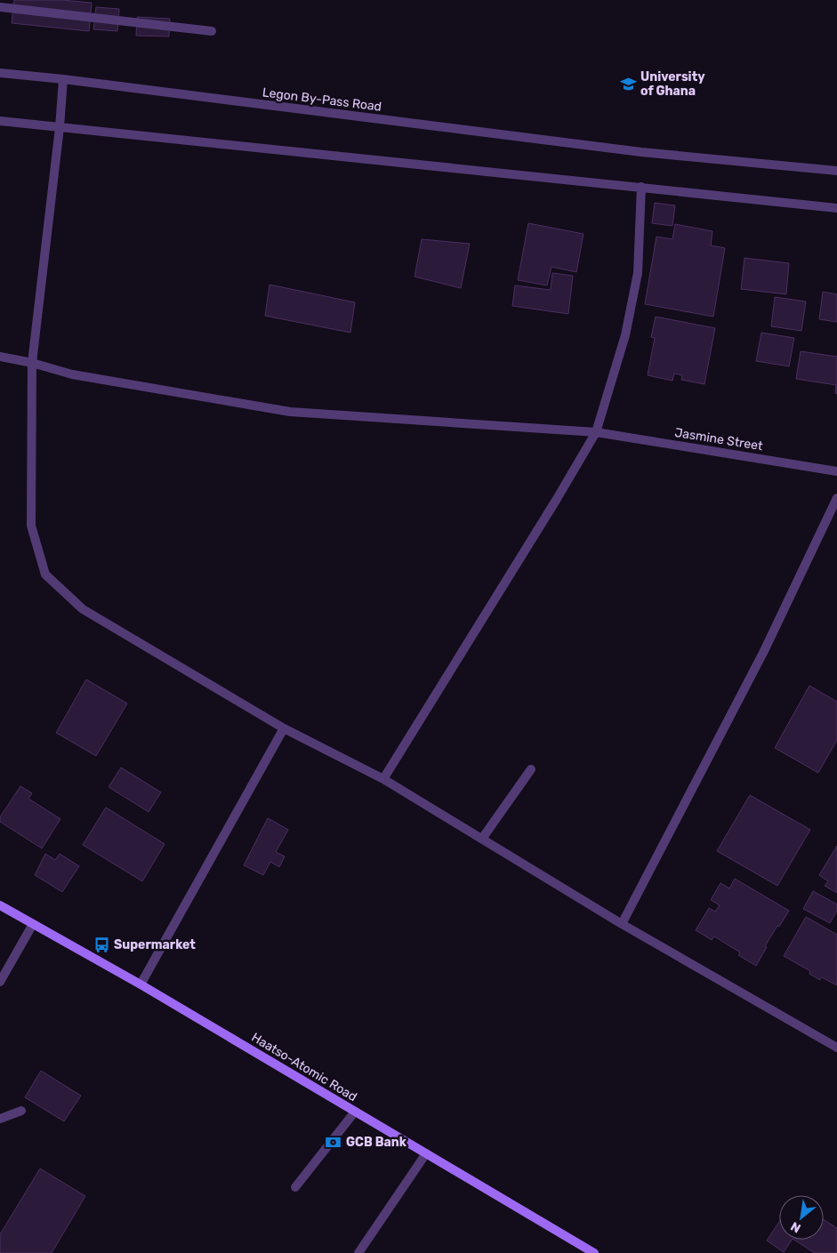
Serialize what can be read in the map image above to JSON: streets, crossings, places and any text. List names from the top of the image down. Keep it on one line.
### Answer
{"streets":{"main road":["Haatso-Atomic Road"],"street":["Legon By-Pass Road","Jasmine Street"]},"places":{"school or university":["University of Ghana"],"bus stop":["Supermarket"],"bank":["GCB Bank"]},"north":"bottom left"}
